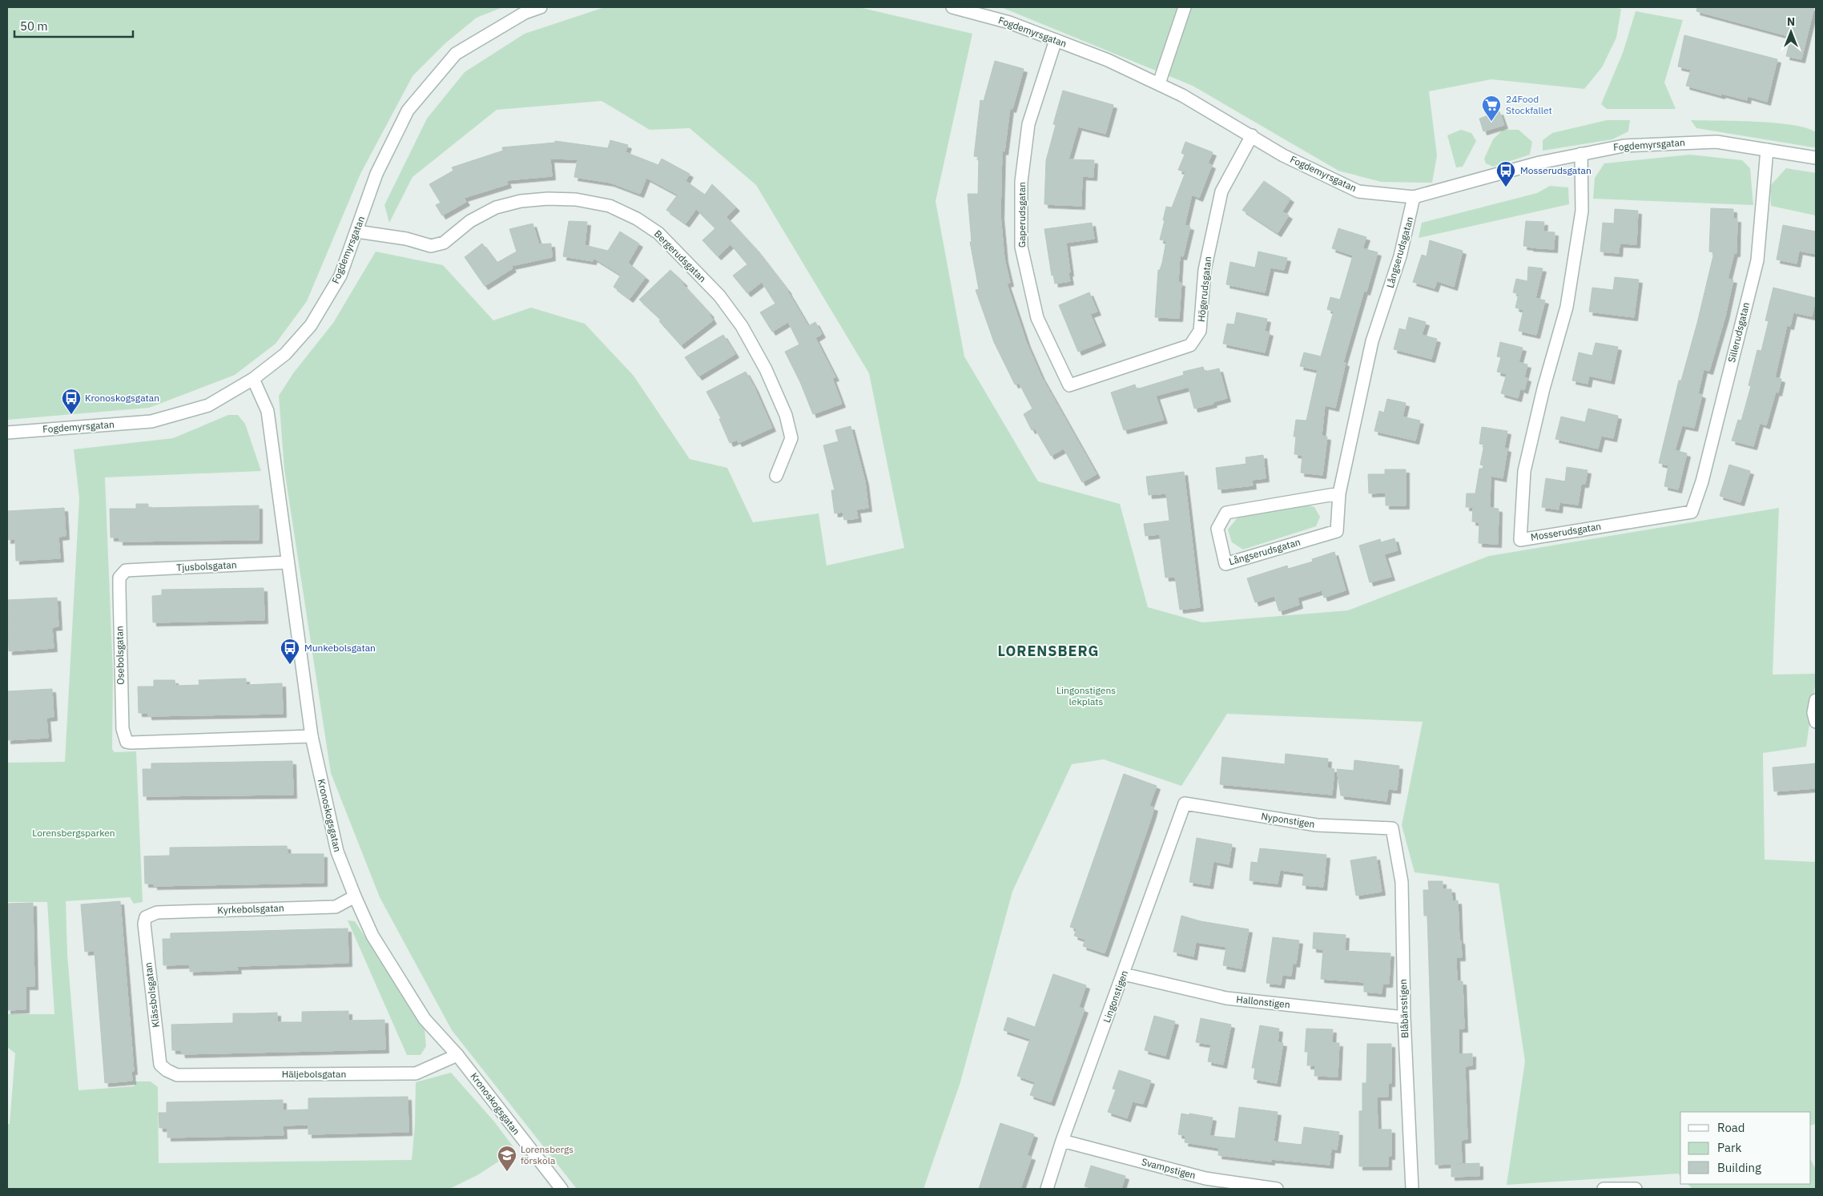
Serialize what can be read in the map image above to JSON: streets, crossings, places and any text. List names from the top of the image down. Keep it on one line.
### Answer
{"streets":{"street":["Fogdemyrsgatan","Gaperudsgatan","Långserudsgatan","Bergerudsgatan","Högerudsgatan","Sillerudsgatan","Mosserudsgatan","Tjusbolsgatan","Osebolsgatan","Kronoskogsgatan","Nyponstigen","Kyrkebolsgatan","Klässbolsgatan","Lingonstigen","Hallonstigen","Blåbärsstigen","Häljebolsgatan","Svampstigen"]},"crossings":[["Fogdemyrsgatan","Gaperudsgatan"],["Fogdemyrsgatan","Långserudsgatan"],["Fogdemyrsgatan","Bergerudsgatan"],["Fogdemyrsgatan","Högerudsgatan"],["Fogdemyrsgatan","Sillerudsgatan"],["Fogdemyrsgatan","Mosserudsgatan"],["Fogdemyrsgatan","Kronoskogsgatan"],["Gaperudsgatan","Högerudsgatan"],["Sillerudsgatan","Mosserudsgatan"],["Tjusbolsgatan","Osebolsgatan"],["Tjusbolsgatan","Kronoskogsgatan"],["Osebolsgatan","Kronoskogsgatan"],["Kronoskogsgatan","Kyrkebolsgatan"],["Kronoskogsgatan","Häljebolsgatan"],["Nyponstigen","Lingonstigen"],["Nyponstigen","Blåbärsstigen"],["Kyrkebolsgatan","Klässbolsgatan"],["Klässbolsgatan","Häljebolsgatan"],["Lingonstigen","Hallonstigen"],["Lingonstigen","Svampstigen"],["Hallonstigen","Blåbärsstigen"]],"districts":["LORENSBERG"],"parks":["Lingonstigens lekplats","Lorensbergsparken"],"places":{"supermarket":["24Food Stockfallet"],"bus stop":["Mosserudsgatan","Kronoskogsgatan","Munkebolsgatan"],"school or university":["Lorensbergs förskola"]},"legend":["Road","Park","Building"],"scale_bar":"50 m","north":"top"}
